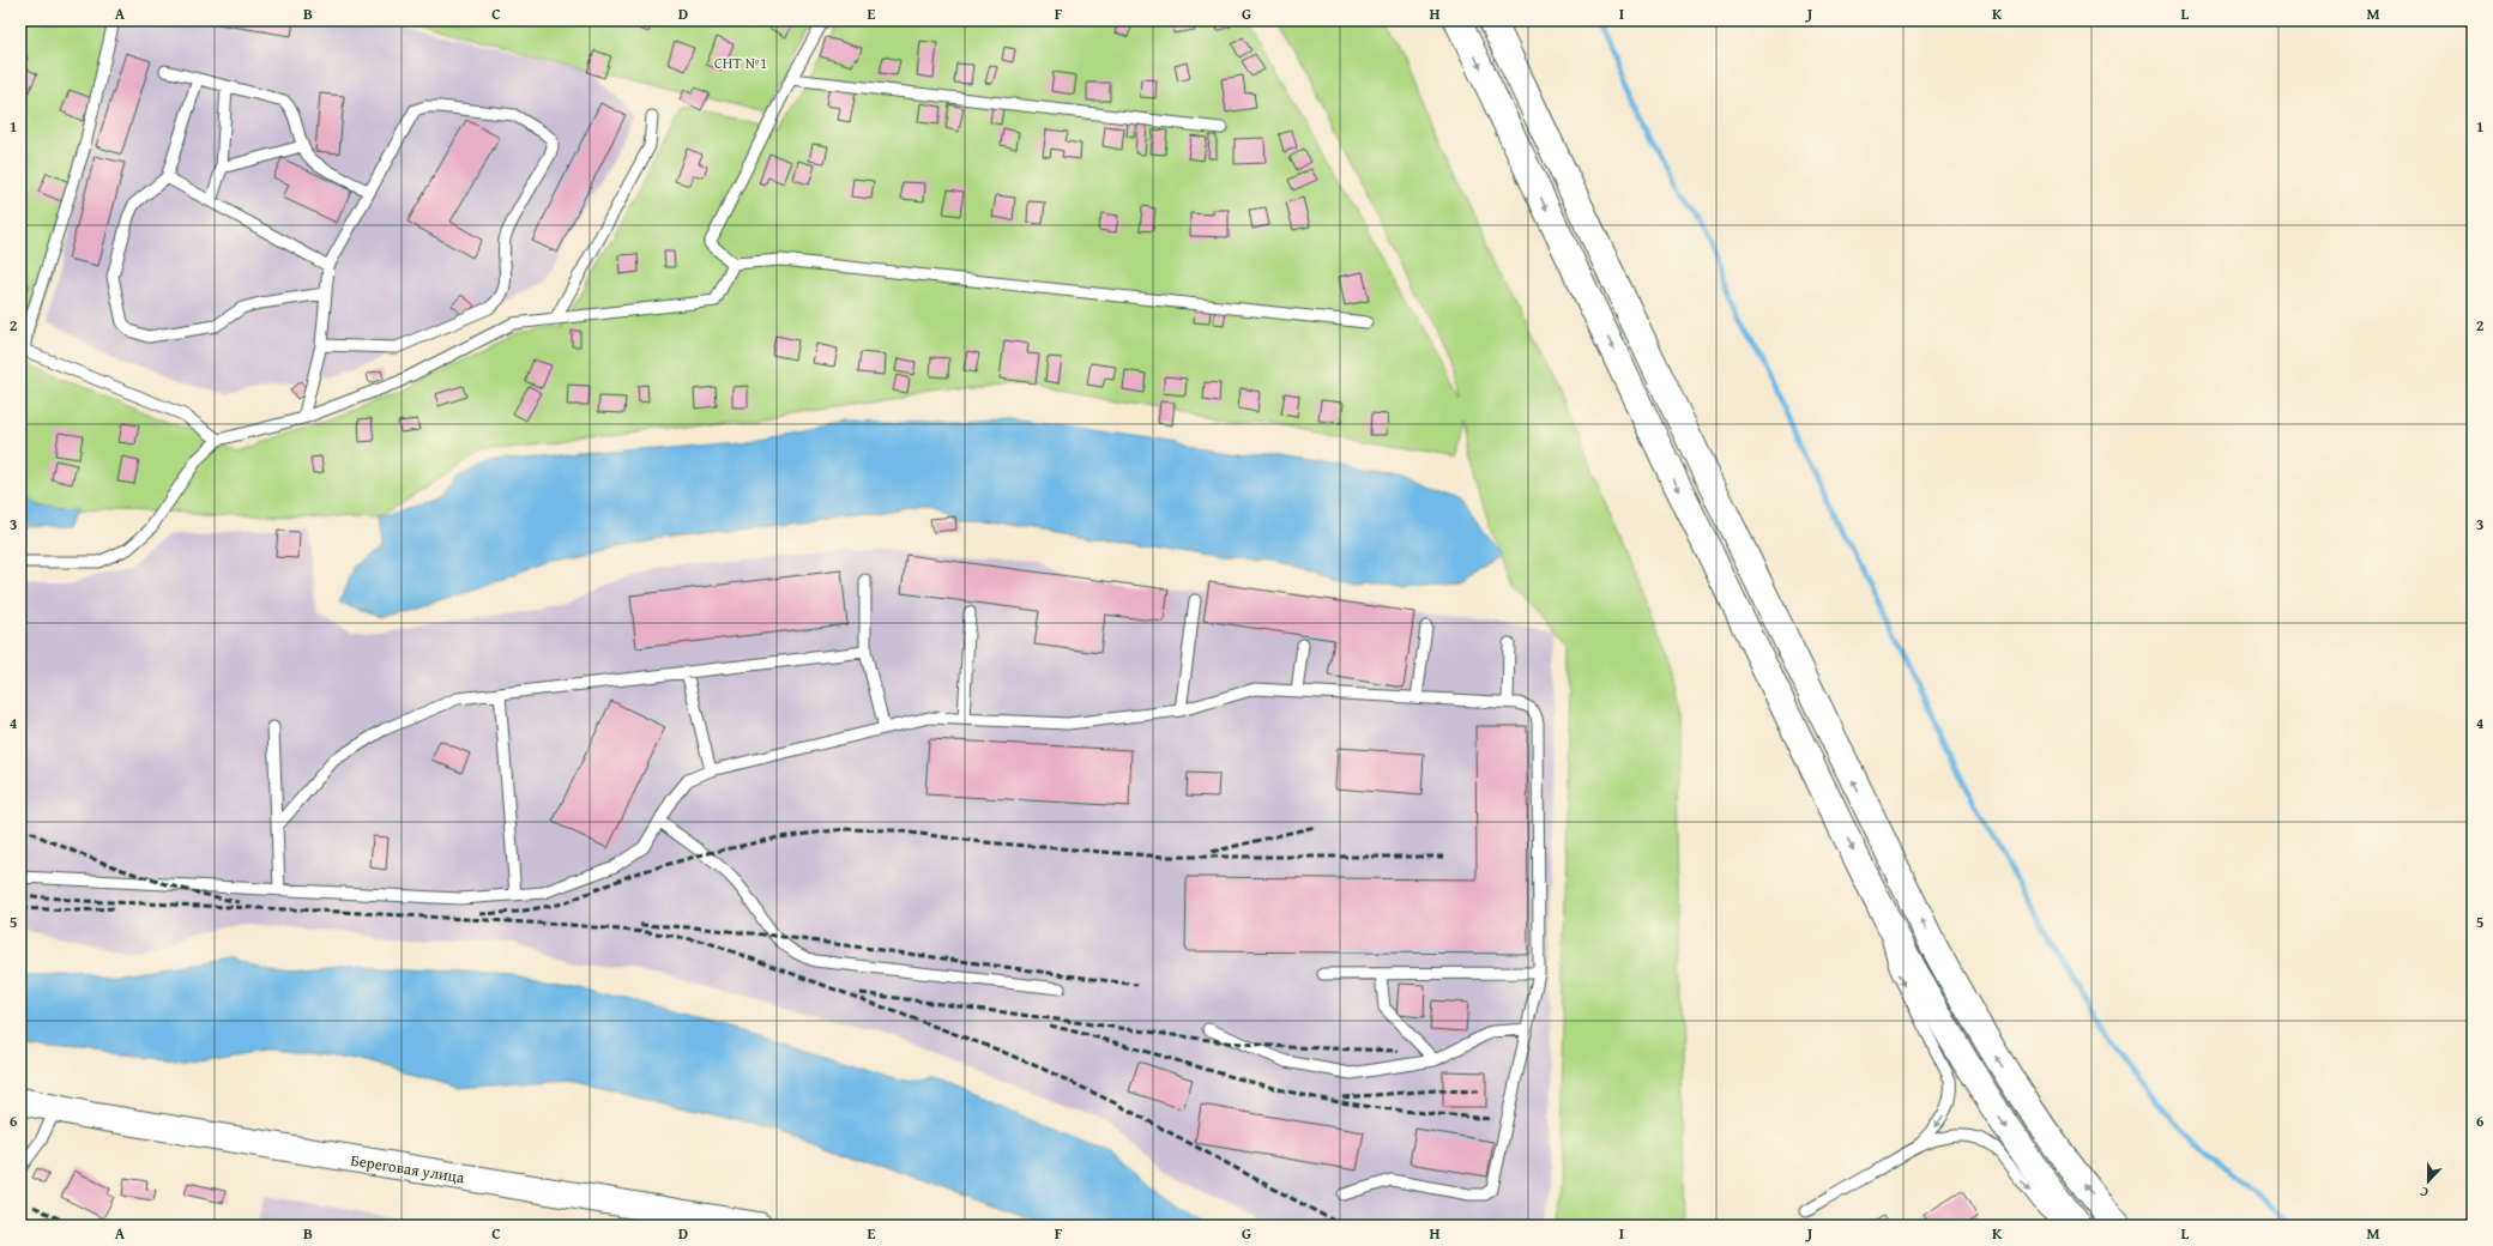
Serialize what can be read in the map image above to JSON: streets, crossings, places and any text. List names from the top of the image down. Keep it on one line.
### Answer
{"streets":{"main road":["Береговая улица"]},"parks":["СНТ №1"],"north":"bottom","grid":{"columns":["A","B","C","D","E","F","G","H","I","J","K","L","M"],"rows":["1","2","3","4","5","6"]}}
